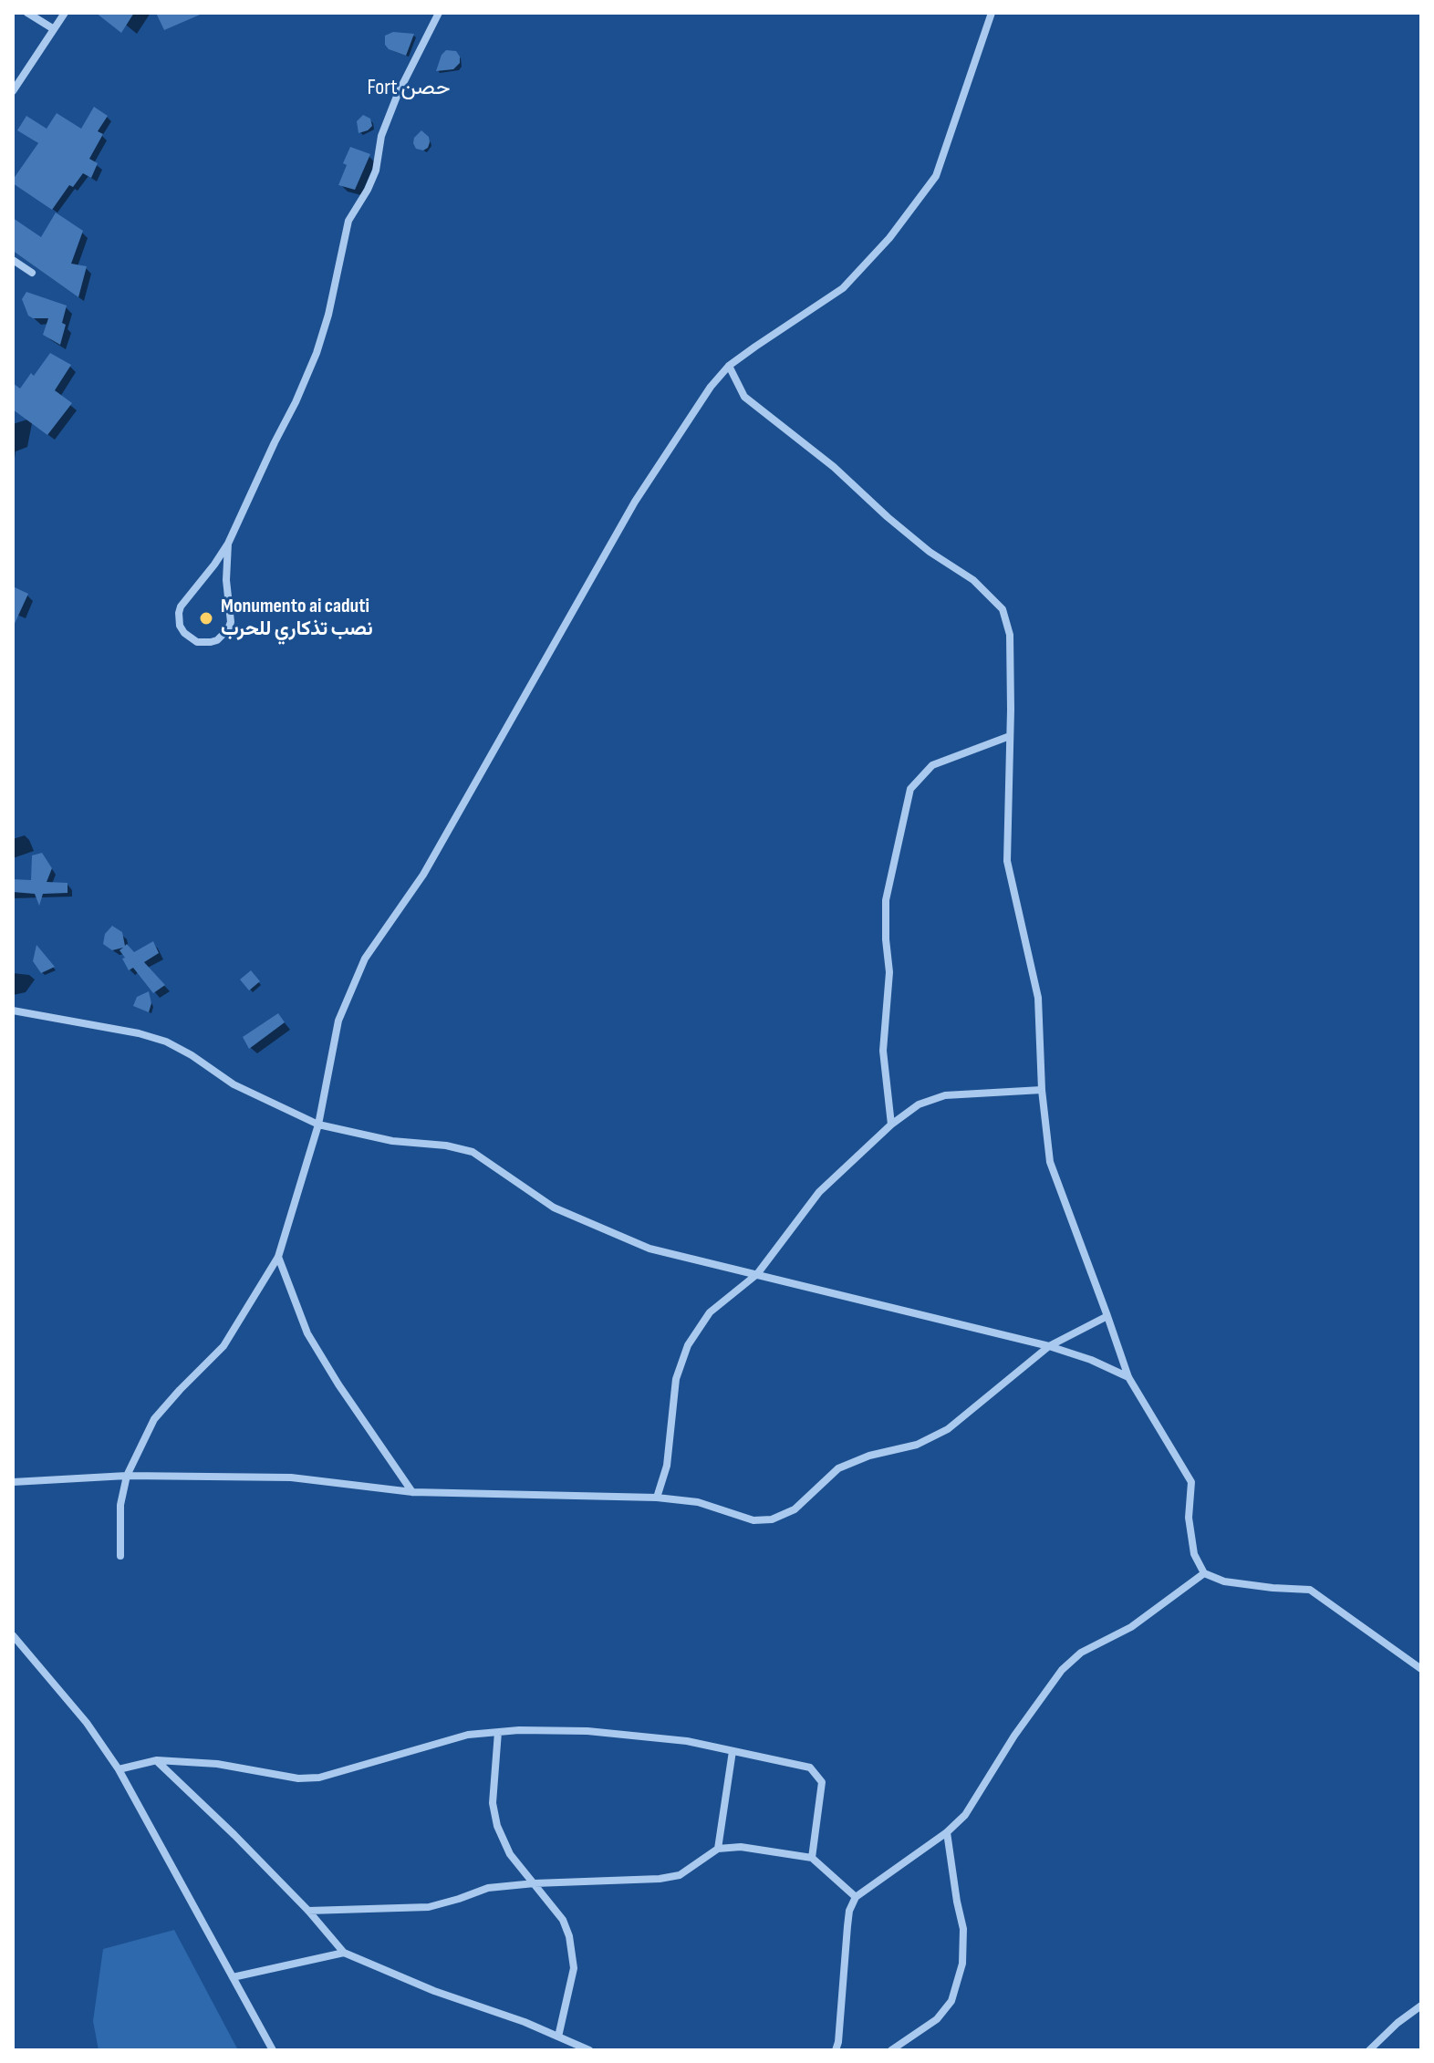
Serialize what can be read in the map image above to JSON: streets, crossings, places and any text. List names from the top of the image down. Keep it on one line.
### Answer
{"districts":["Fort حصن"],"places":["Monumento ai caduti نصب تذكاري للحرب"]}
